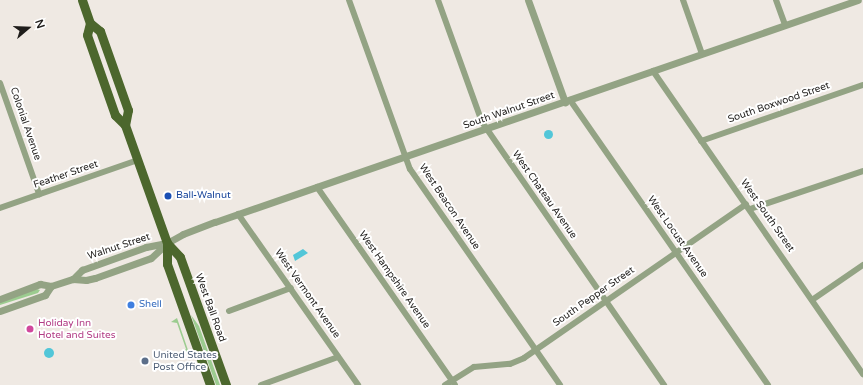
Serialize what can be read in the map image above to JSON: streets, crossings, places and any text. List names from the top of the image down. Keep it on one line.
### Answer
{"streets":{"main road":["West Ball Road"],"street":["South Boxwood Street","South Walnut Street","Colonial Avenue","Feather Street","West Chateau Avenue","West Beacon Avenue","West South Street","West Locust Avenue","Walnut Street","West Hampshire Avenue","West Vermont Avenue","South Pepper Street"]},"crossings":[["South Boxwood Street","West South Street"],["South Walnut Street","West Chateau Avenue"],["South Walnut Street","West Beacon Avenue"],["South Walnut Street","West South Street"],["South Walnut Street","West Locust Avenue"],["South Walnut Street","Walnut Street"],["South Walnut Street","West Hampshire Avenue"],["South Walnut Street","West Vermont Avenue"],["South Walnut Street","West Ball Road"],["Colonial Avenue","Feather Street"],["Feather Street","West Ball Road"],["West Chateau Avenue","South Pepper Street"],["West Beacon Avenue","South Pepper Street"],["West South Street","South Pepper Street"],["West Locust Avenue","South Pepper Street"],["Walnut Street","West Ball Road"],["West Hampshire Avenue","South Pepper Street"]],"places":["Ball-Walnut","Shell","Holiday Inn Hotel and Suites","United States Post Office"],"north":"right"}
